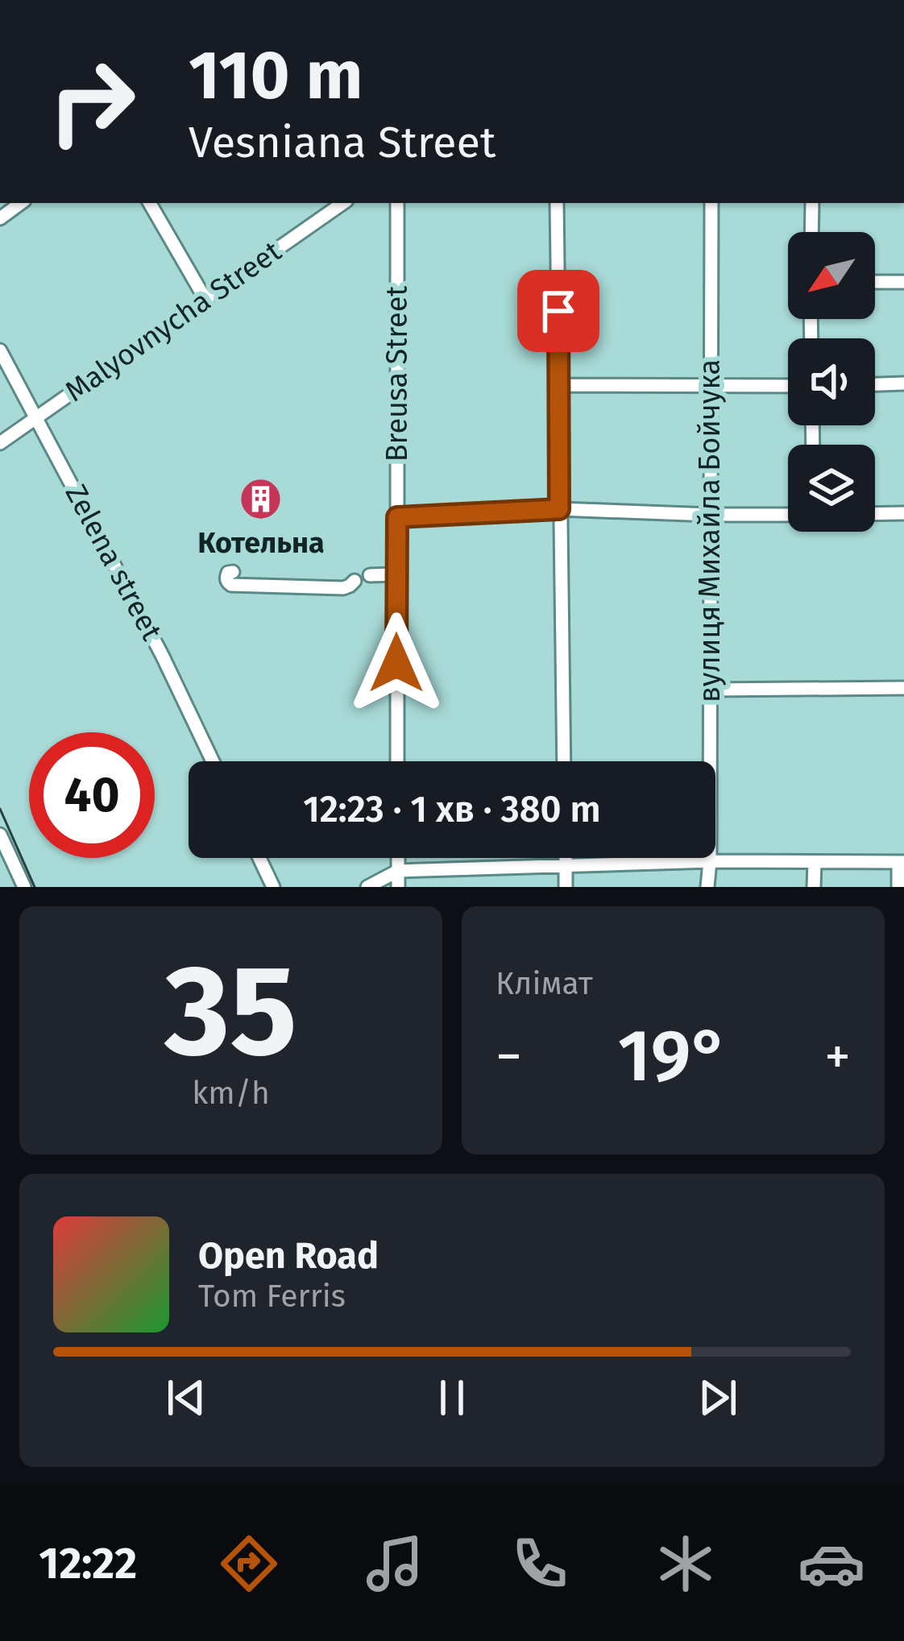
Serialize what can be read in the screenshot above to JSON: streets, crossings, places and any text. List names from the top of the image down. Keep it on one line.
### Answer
{"streets":{"street":["Malyovnycha Street","Breusa Street","вулиця Михайла Бойчука","Zelena street"]},"crossings":[["Malyovnycha Street","Zelena street"]],"places":{"building":["Котельна"]},"north":"bottom left","page":{"turn":["110 m","Vesniana Street"],"limit":"40","trip":"12:23 · 1 хв · 380 m","tile":[["35","km/h"],"Клімат"],"heat":["−","19°","+"],"song":["Open Road","Tom Ferris"],"tabs":"12:22"}}
